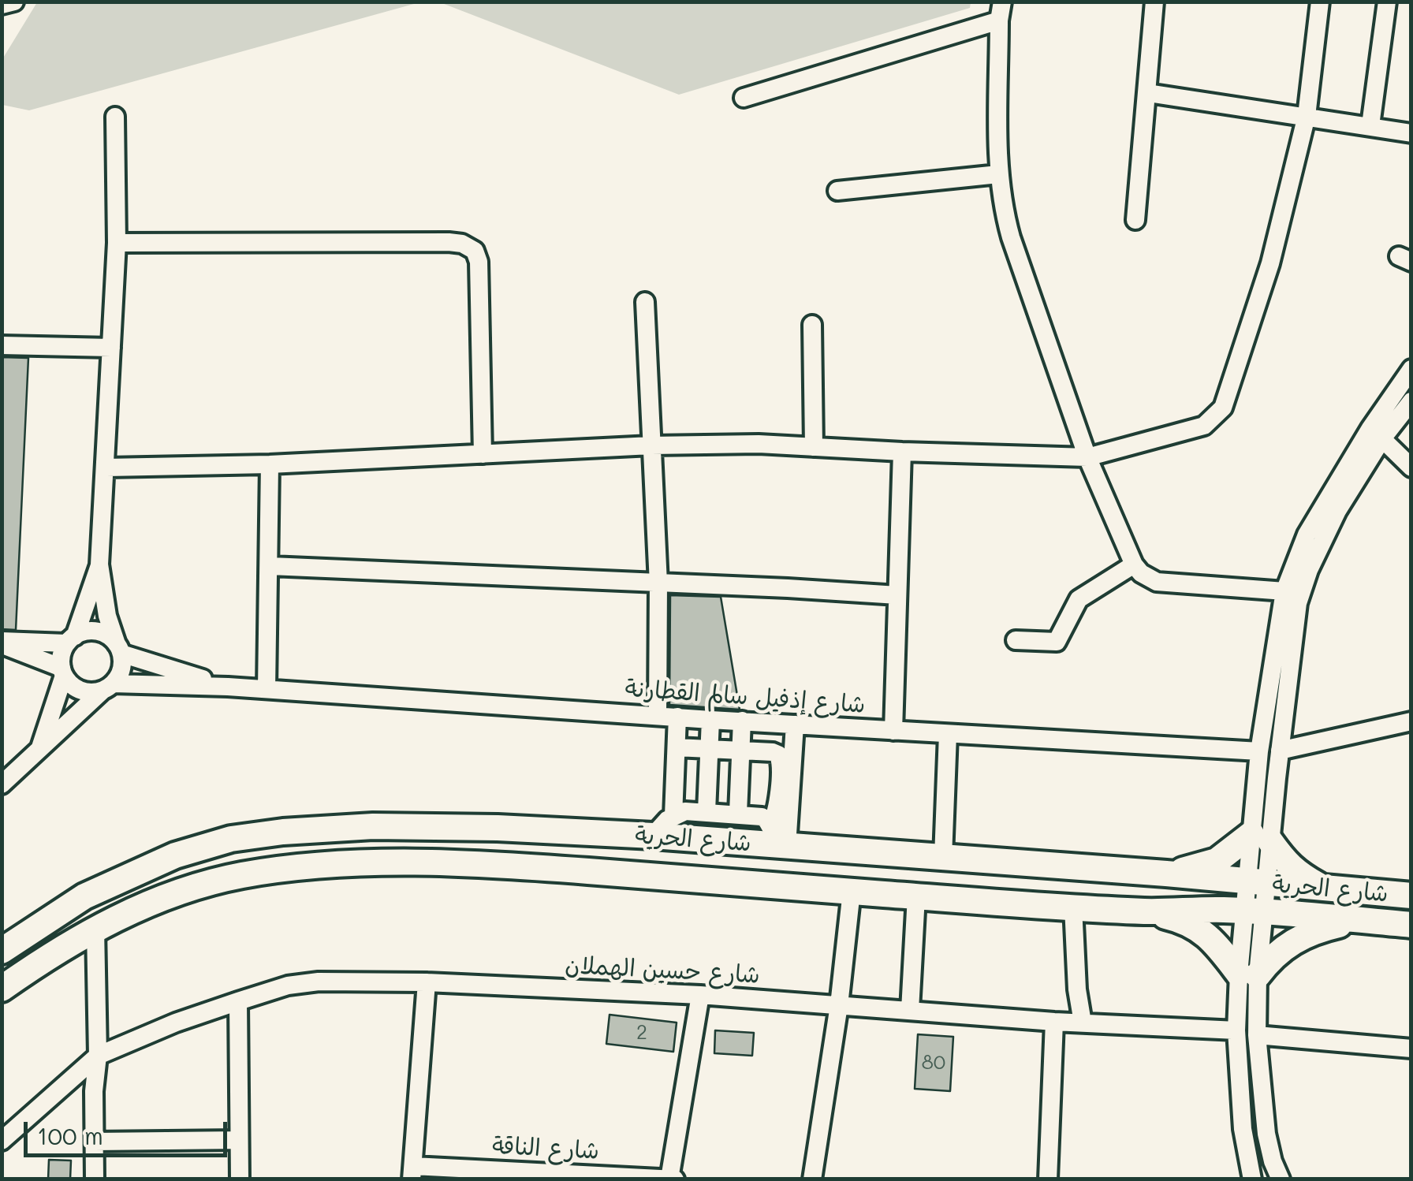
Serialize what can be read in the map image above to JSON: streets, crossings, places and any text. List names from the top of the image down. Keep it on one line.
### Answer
{"streets":{"highway":["شارع الحرية"],"street":["شارع إذفيل سالم القطارنة","شارع حسين الهملان","شارع الناقة"]},"house_numbers":["2","80"],"scale_bar":"100 m"}
